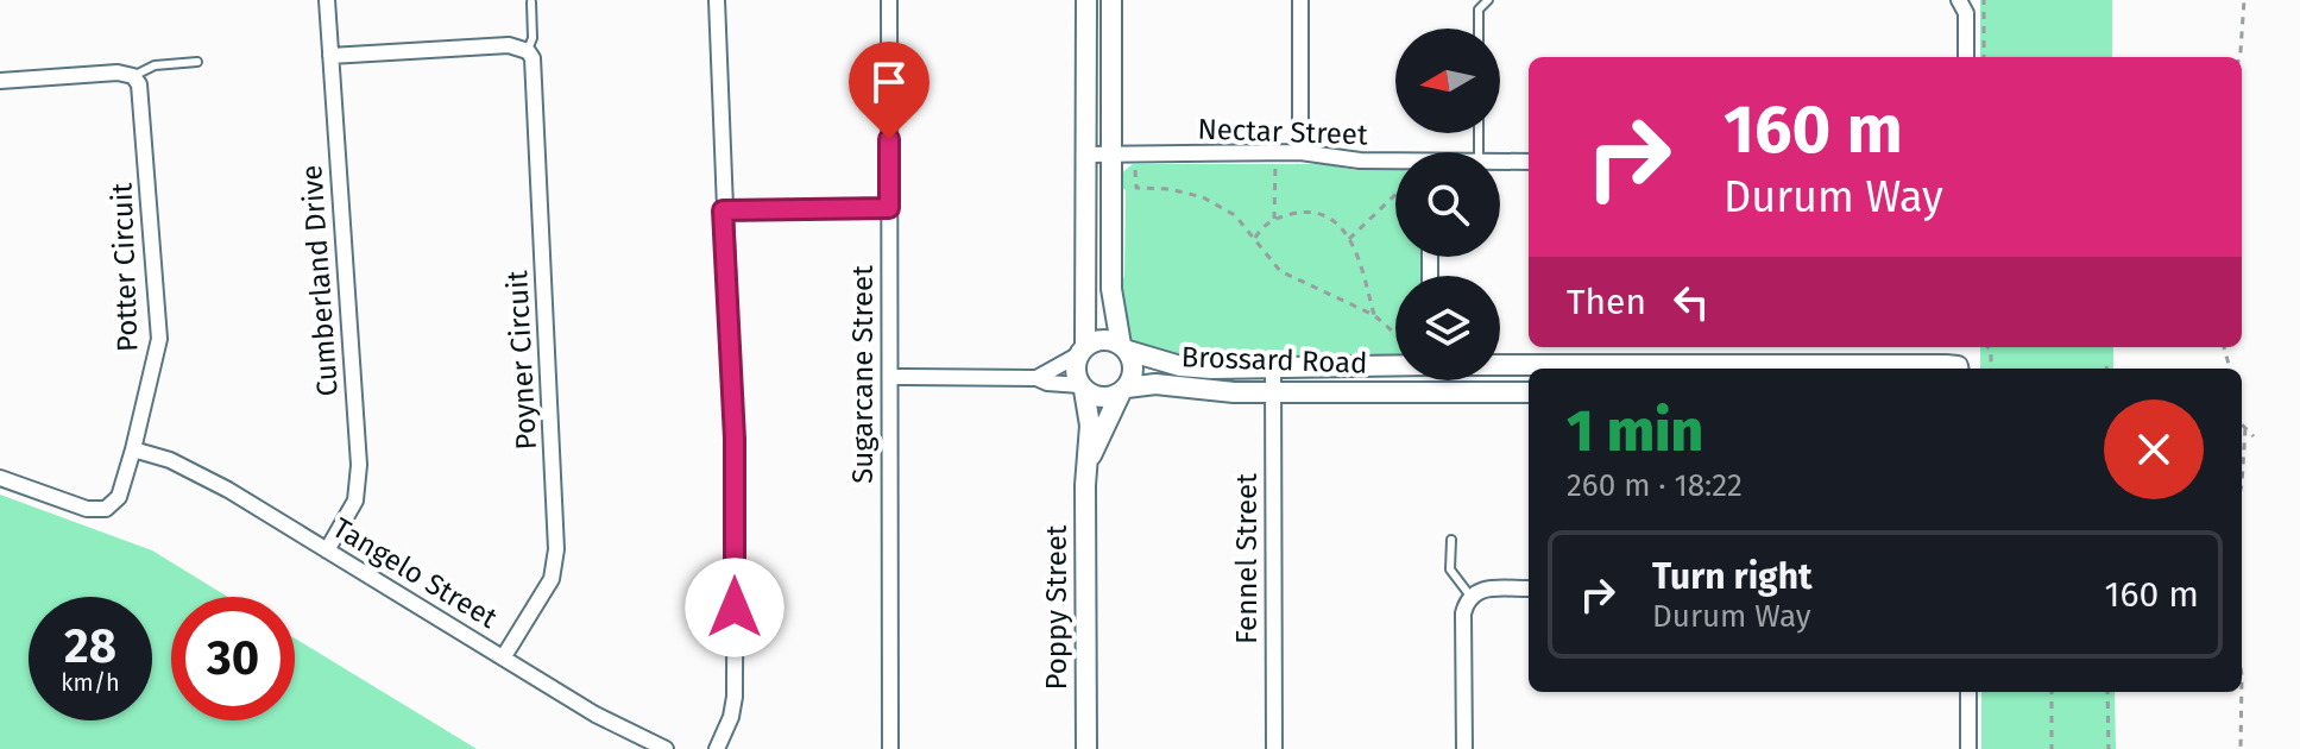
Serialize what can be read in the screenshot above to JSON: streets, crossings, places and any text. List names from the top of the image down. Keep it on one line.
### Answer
{"streets":{"street":["Nectar Street","Potter Circuit","Cumberland Drive","Poyner Circuit","Brossard Road","Sugarcane Street","Fennel Street","Tangelo Street","Poppy Street"]},"crossings":[["Potter Circuit","Tangelo Street"],["Cumberland Drive","Tangelo Street"],["Poyner Circuit","Tangelo Street"],["Brossard Road","Fennel Street"],["Brossard Road","Poppy Street"]],"north":"left","page":{"turn":["160 m","Durum Way"],"then":"Then","heading":["1 min","260 m · 18:22"],"list":[{"name":"Turn right","note":"Durum Way","value":"160 m"}],"speed":"28 km/h","limit":"30"}}
